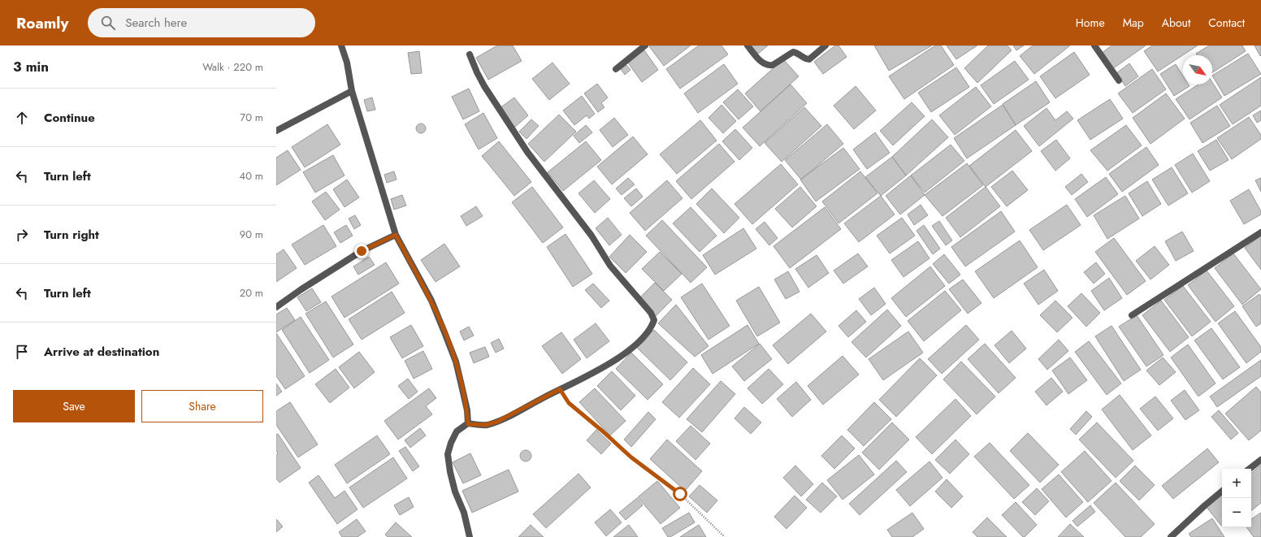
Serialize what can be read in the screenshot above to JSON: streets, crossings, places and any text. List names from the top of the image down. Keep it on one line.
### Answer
{"north":"bottom right","page":{"header":"Roamly","search":"Search here","nav":["Home","Map","About","Contact"],"heading":["3 min","Walk · 220 m"],"list":[["Continue","70 m"],["Turn left","40 m"],["Turn right","90 m"],["Turn left","20 m"],"Arrive at destination"],"buttons":["Save","Share"],"map_buttons":["+","−"]}}
